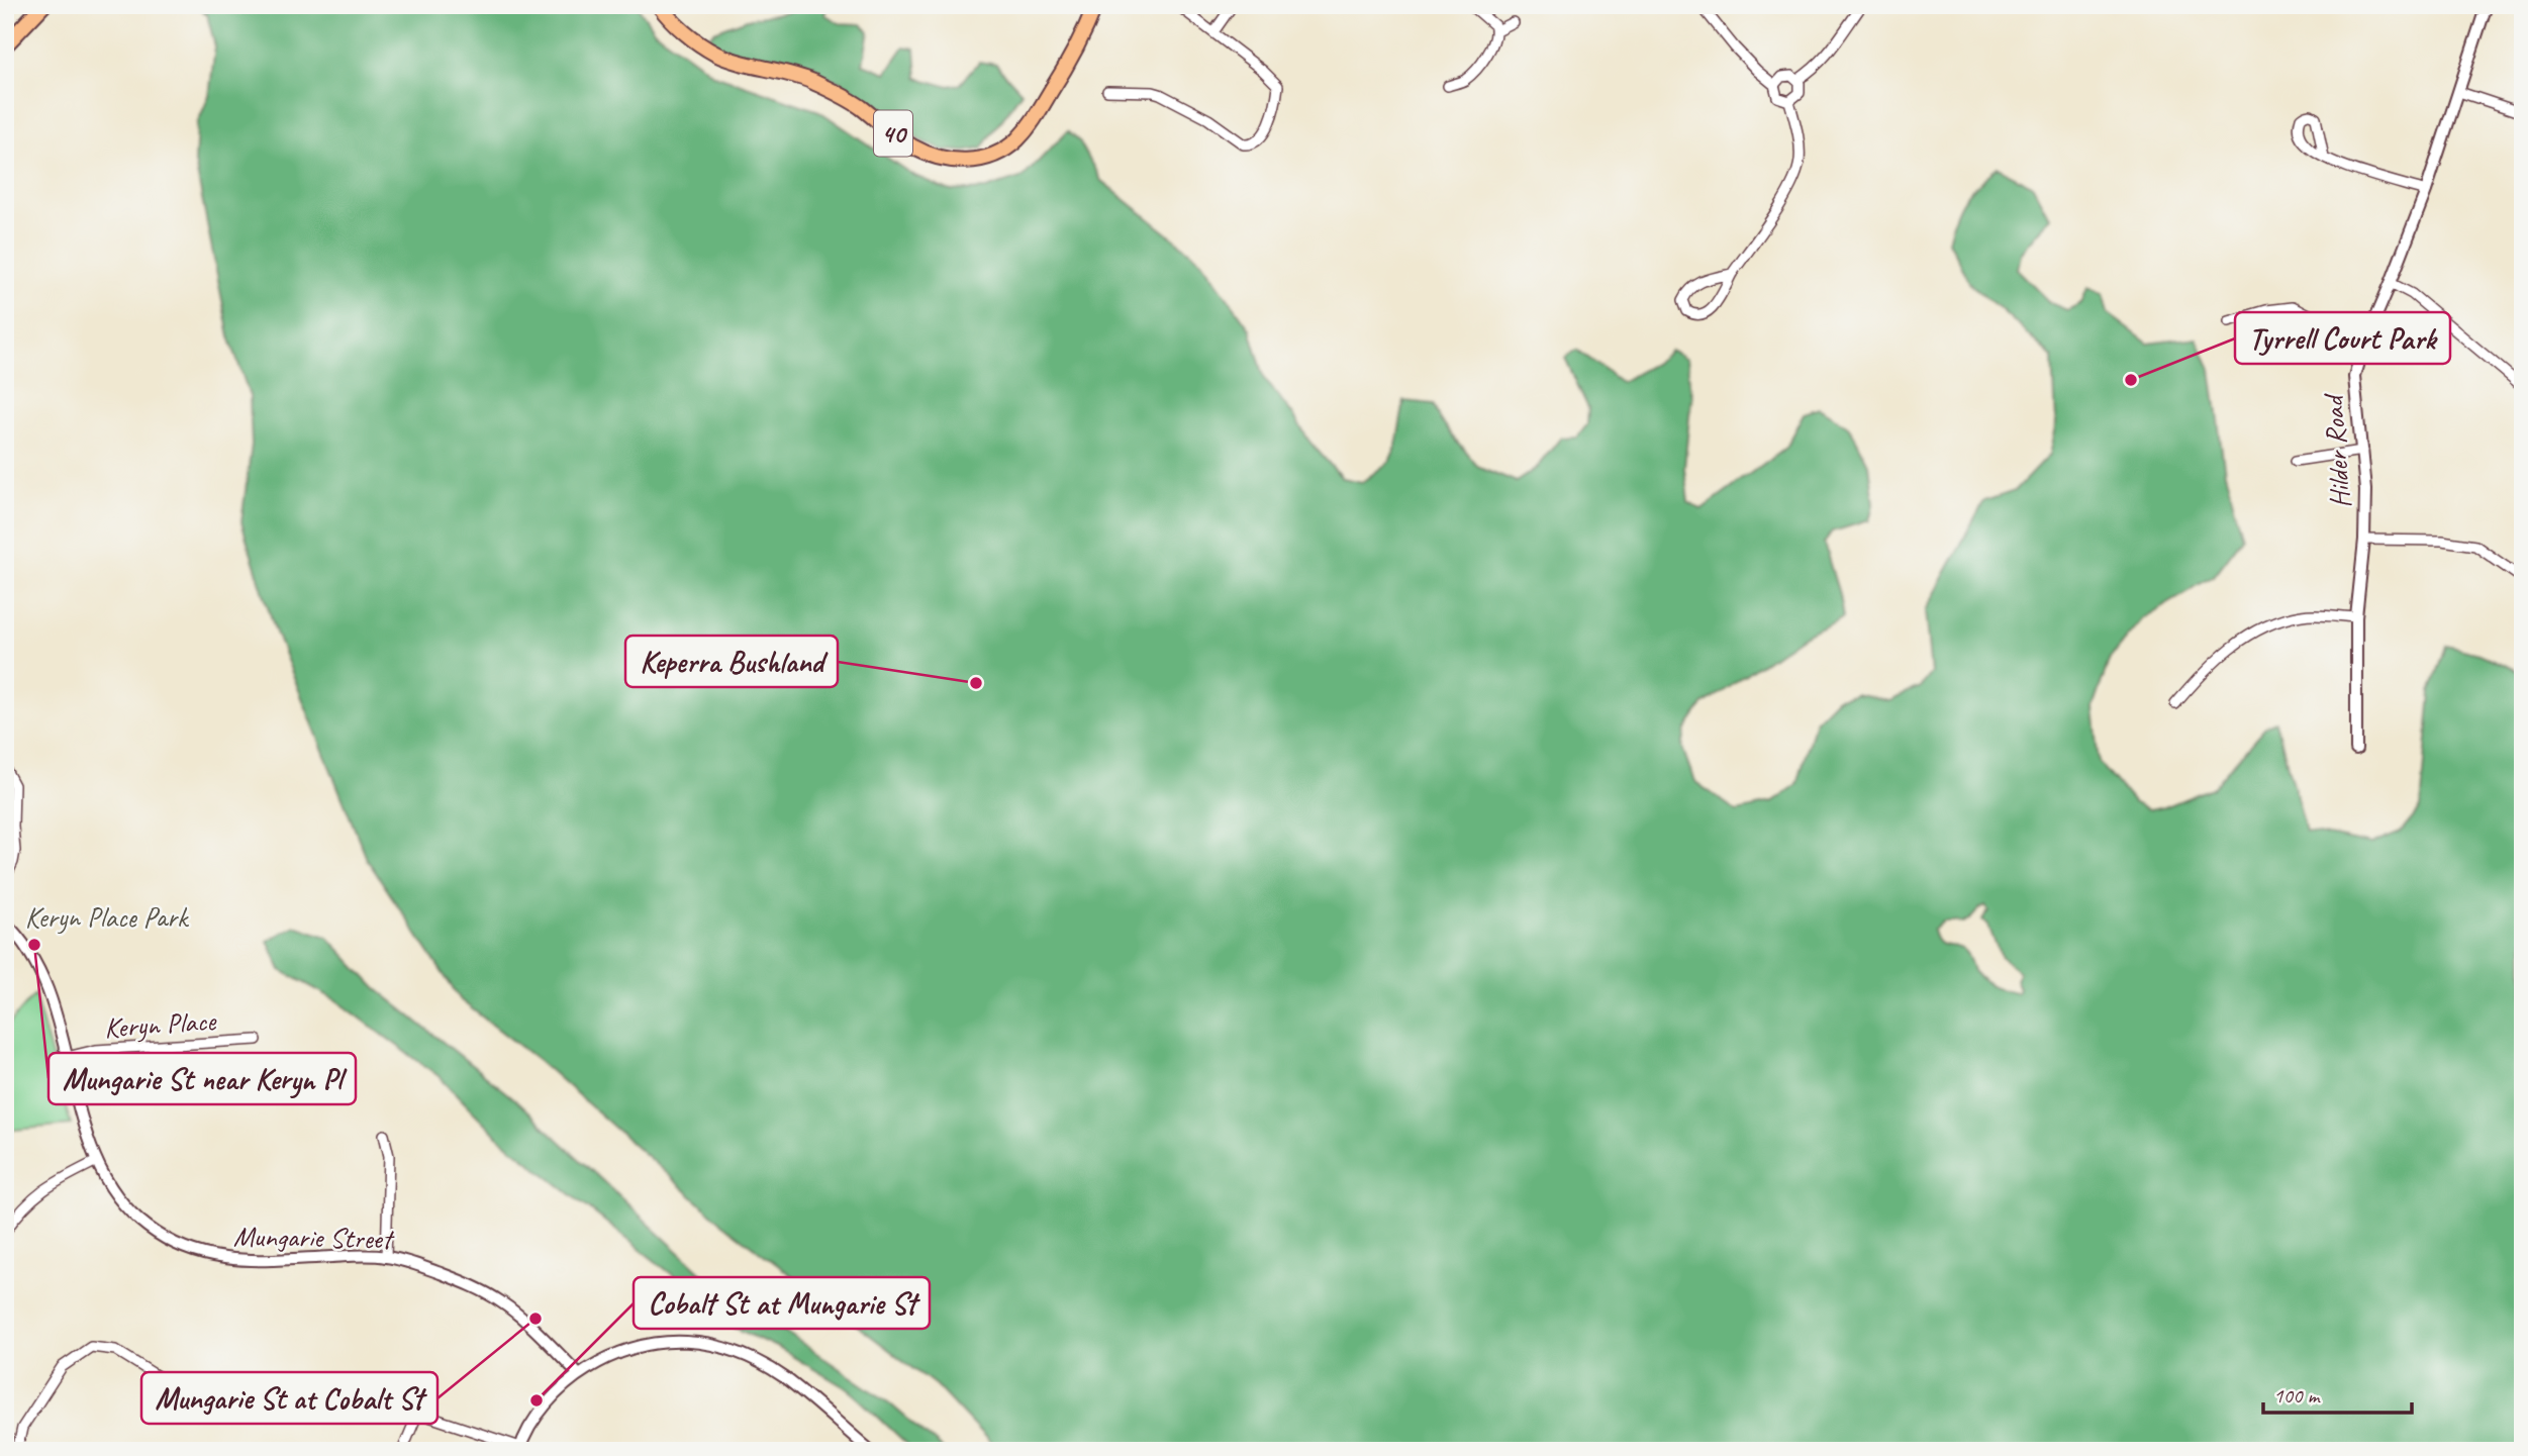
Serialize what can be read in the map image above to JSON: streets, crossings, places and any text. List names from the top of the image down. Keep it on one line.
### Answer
{"streets":{"main road":["40"],"street":["Hilder Road","Keryn Place","Mungarie Street"]},"crossings":[["Keryn Place","Mungarie Street"]],"parks":["Keryn Place Park"],"places":["Tyrrell Court Park","Keperra Bushland","Mungarie St near Keryn Pl","Mungarie St at Cobalt St","Cobalt St at Mungarie St"],"scale_bar":"100 m"}
